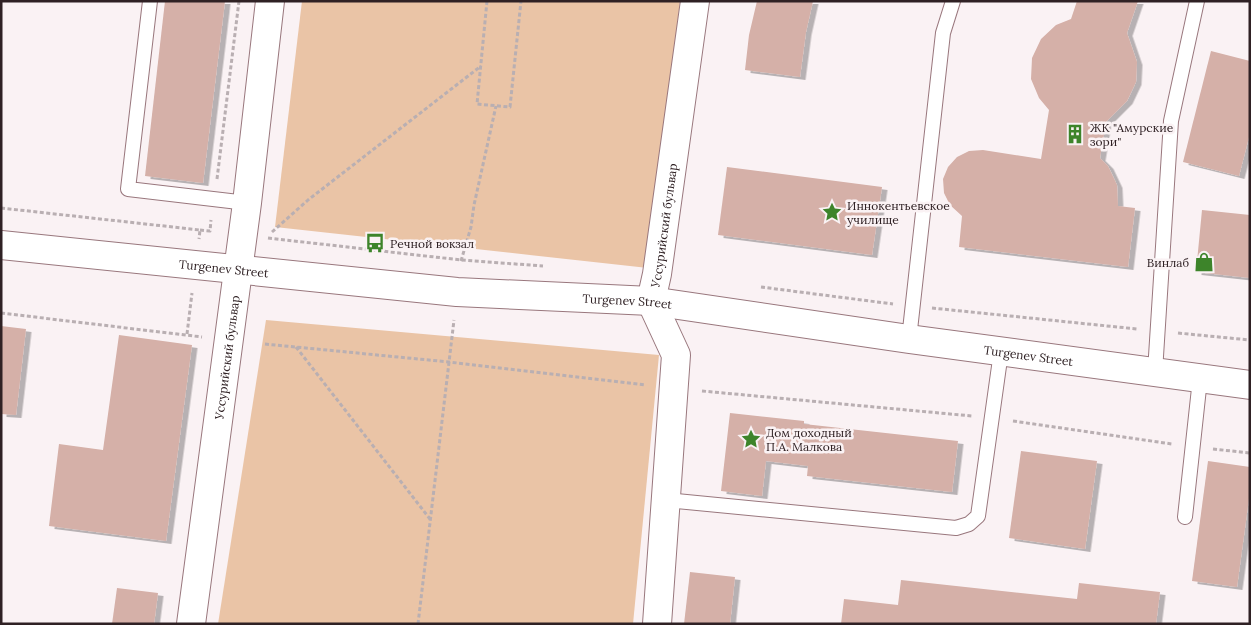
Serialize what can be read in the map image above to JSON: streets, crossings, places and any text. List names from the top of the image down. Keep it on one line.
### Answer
{"streets":{"main road":["Уссурийский бульвар","Turgenev Street"]},"crossings":[["Уссурийский бульвар","Turgenev Street"]],"places":{"building":["ЖК \"Амурские зори\""],"place":["Иннокентьевское училище","Дом доходный П.А. Малкова"],"bus stop":["Речной вокзал"],"shop":["Винлаб"]}}
